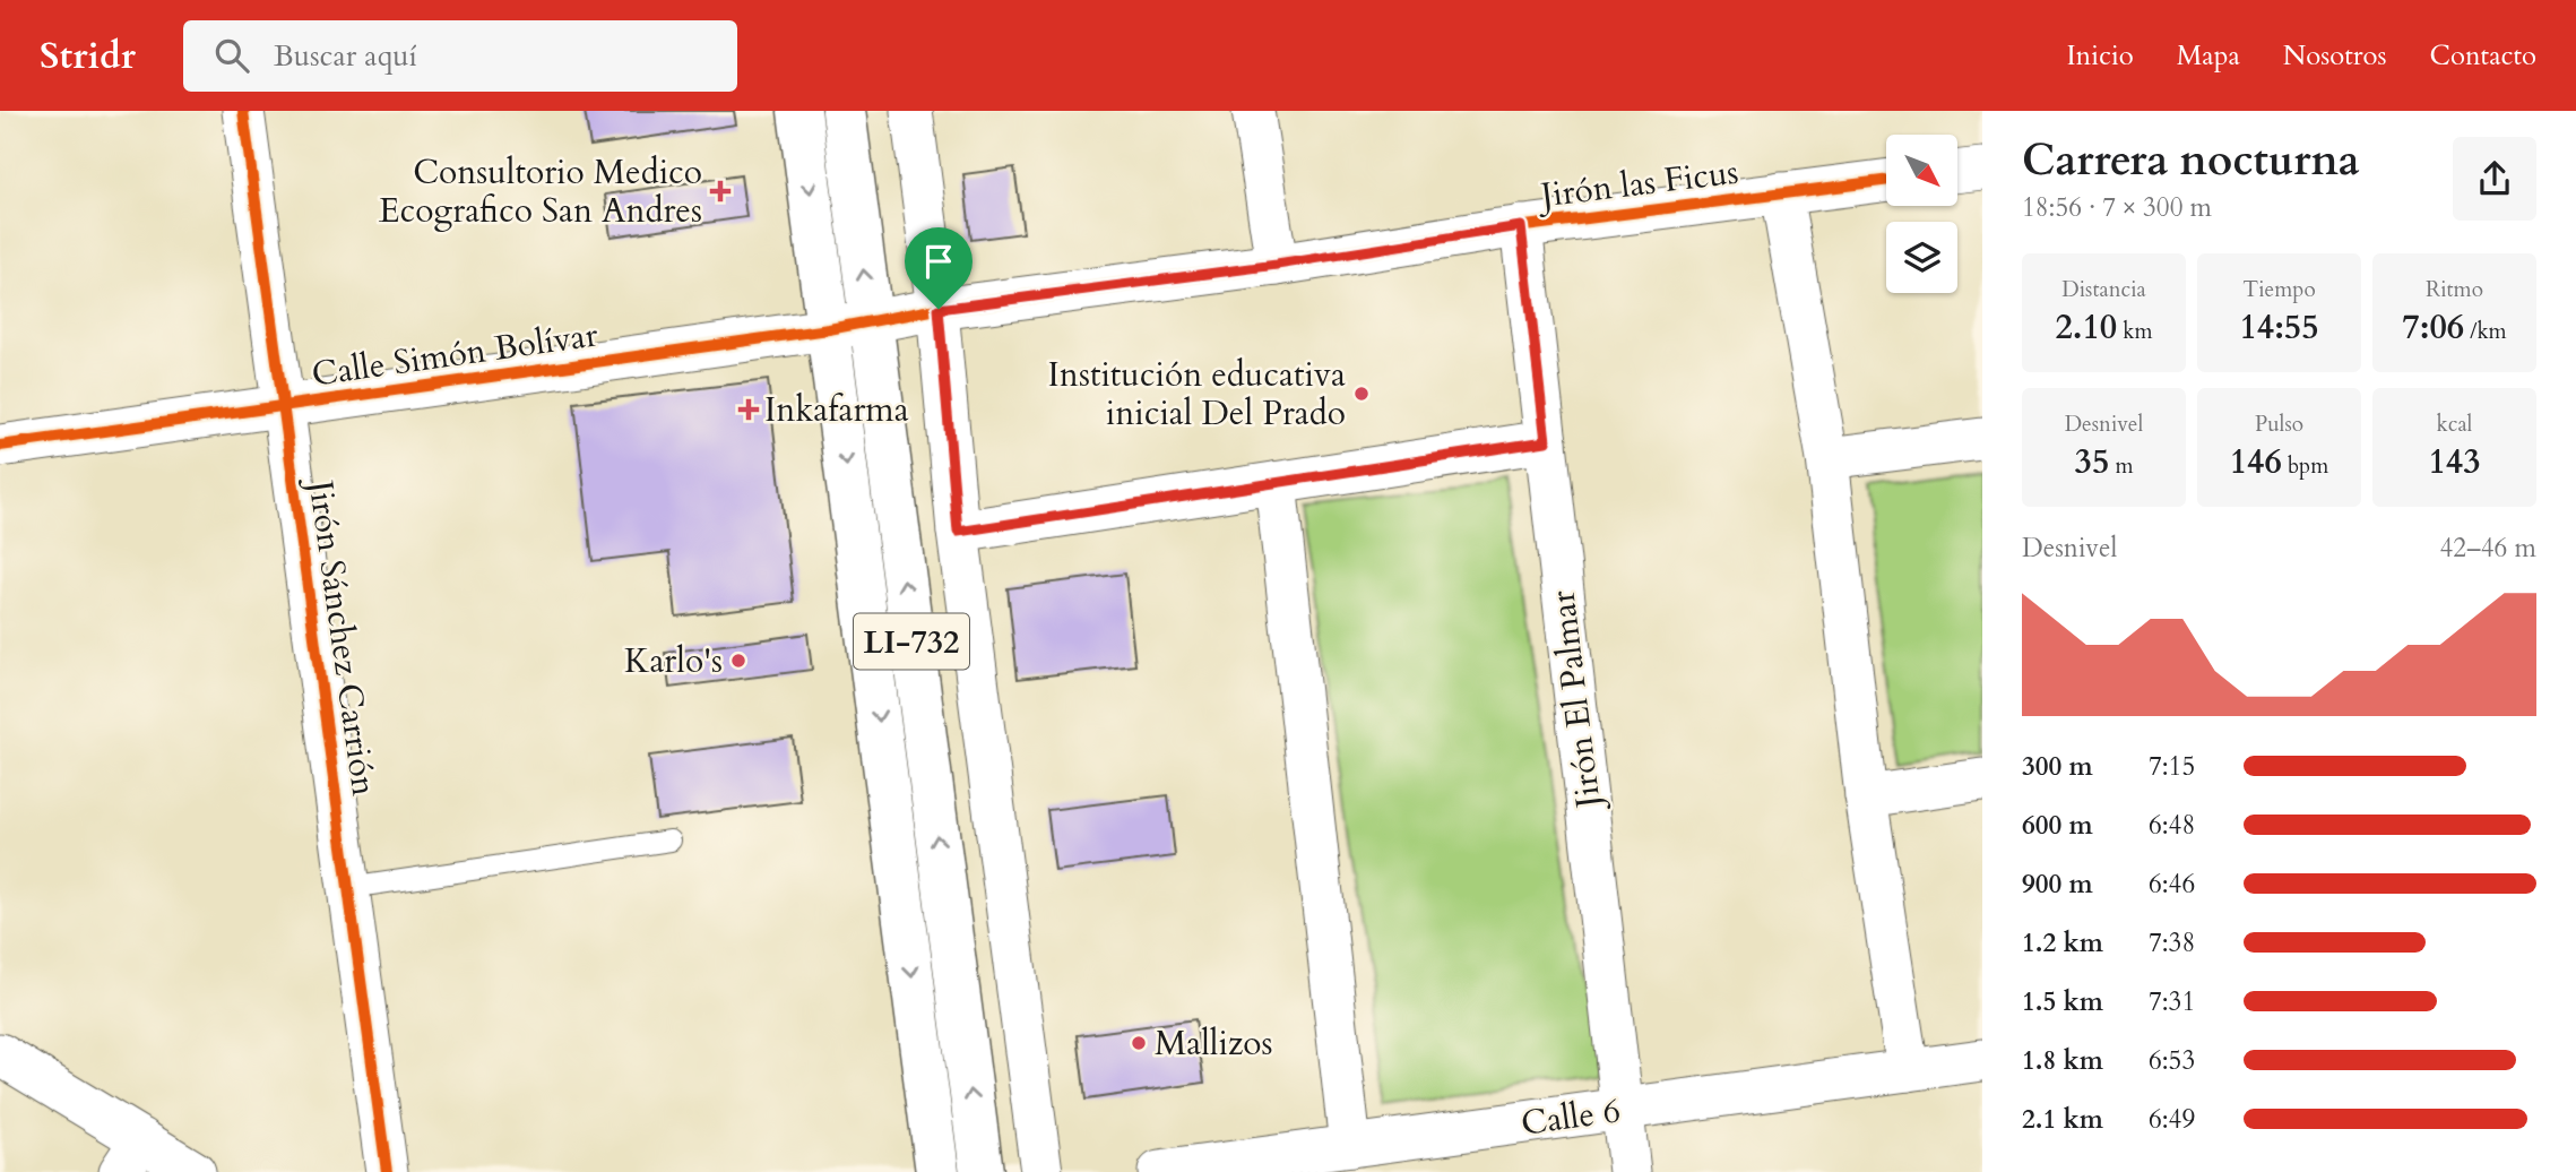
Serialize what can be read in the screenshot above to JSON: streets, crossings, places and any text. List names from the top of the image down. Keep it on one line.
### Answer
{"streets":{"main road":["LI-732"],"street":["Jirón las Ficus","Calle Simón Bolívar","Jirón Sánchez Carrión","Jirón El Palmar","Calle 6"]},"crossings":[["Jirón las Ficus","Calle Simón Bolívar"],["Jirón las Ficus","LI-732"],["Jirón las Ficus","Jirón El Palmar"],["Calle Simón Bolívar","Jirón Sánchez Carrión"],["Calle Simón Bolívar","LI-732"],["Jirón El Palmar","Calle 6"]],"places":{"health":["Consultorio Medico Ecografico San Andres","Inkafarma"],"other":["Institución educativa inicial Del Prado","Karlo's","Mallizos"]},"north":"bottom right","page":{"header":"Stridr","search":"Buscar aquí","nav":["Inicio","Mapa","Nosotros","Contacto"],"heading":["Carrera nocturna","18:56 · 7 × 300 m"],"stats":[["Distancia","2.10 km"],["Tiempo","14:55"],["Ritmo","7:06 /km"],["Desnivel","35 m"],["Pulso","146 bpm"],["kcal","143"]],"chart":["Desnivel","42–46 m"],"list":[{"name":"300 m","note":"7:15"},{"name":"600 m","note":"6:48"},{"name":"900 m","note":"6:46"},{"name":"1.2 km","note":"7:38"},{"name":"1.5 km","note":"7:31"},{"name":"1.8 km","note":"6:53"},{"name":"2.1 km","note":"6:49"}]}}
